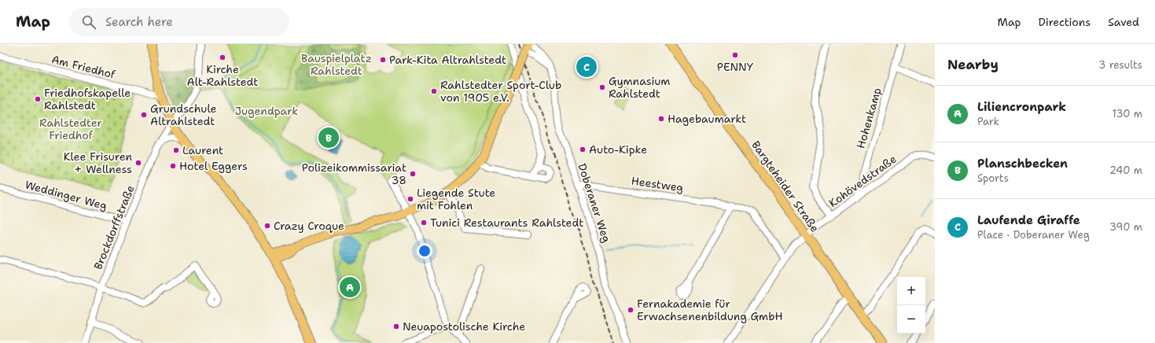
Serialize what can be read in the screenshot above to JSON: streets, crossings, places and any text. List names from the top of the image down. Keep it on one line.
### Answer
{"streets":{"main road":["Bargteheider Straße"],"street":["Am Friedhof","Hohenkamp","Kohövedstraße","Heestweg","Weddinger Weg","Doberaner Weg","Brockdorffstraße"]},"crossings":[["Hohenkamp","Kohövedstraße"],["Kohövedstraße","Heestweg"],["Kohövedstraße","Bargteheider Straße"],["Heestweg","Doberaner Weg"],["Weddinger Weg","Brockdorffstraße"]],"parks":["Bauspielplatz Rahlstedt","Jugendpark","Rahlstedter Friedhof"],"places":["PENNY","Kirche Alt-Rahlstedt","Park-Kita Altrahlstedt","Gymnasium Rahlstedt","Rahlstedter Sport-Club von 1905 e.V.","Friedhofskapelle Rahlstedt","Grundschule Altrahlstedt","Hagebaumarkt","Auto-Kipke","Laurent","Klee Frisuren + Wellness","Hotel Eggers","Polizeikommissariat 38","Liegende Stute mit Fohlen","Tunici Restaurants Rahlstedt","Crazy Croque","Fernakademie für Erwachsenenbildung GmbH","Neuapostolische Kirche"],"page":{"header":"Map","search":"Search here","nav":["Map","Directions","Saved"],"heading":["Nearby","3 results"],"pins":["C","B","A"],"list":[{"mark":"A","name":"Liliencronpark","note":"Park","value":"130 m"},{"mark":"B","name":"Planschbecken","note":"Sports","value":"240 m"},{"mark":"C","name":"Laufende Giraffe","note":"Place · Doberaner Weg","value":"390 m"}],"map_buttons":["+","−"]}}
